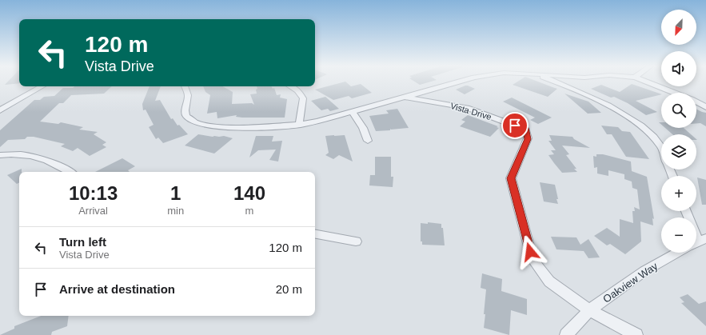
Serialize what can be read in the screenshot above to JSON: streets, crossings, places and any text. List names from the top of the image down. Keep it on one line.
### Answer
{"streets":{"street":["Vista Drive","Oakview Way"]},"crossings":[["Vista Drive","Oakview Way"]],"north":"bottom left","page":{"map_buttons":["+","−"],"turn":["120 m","Vista Drive"],"eta":["10:13","Arrival","1","min","140","m"],"list":[{"name":"Turn left","note":"Vista Drive","value":"120 m"},{"name":"Arrive at destination","value":"20 m"}]}}
